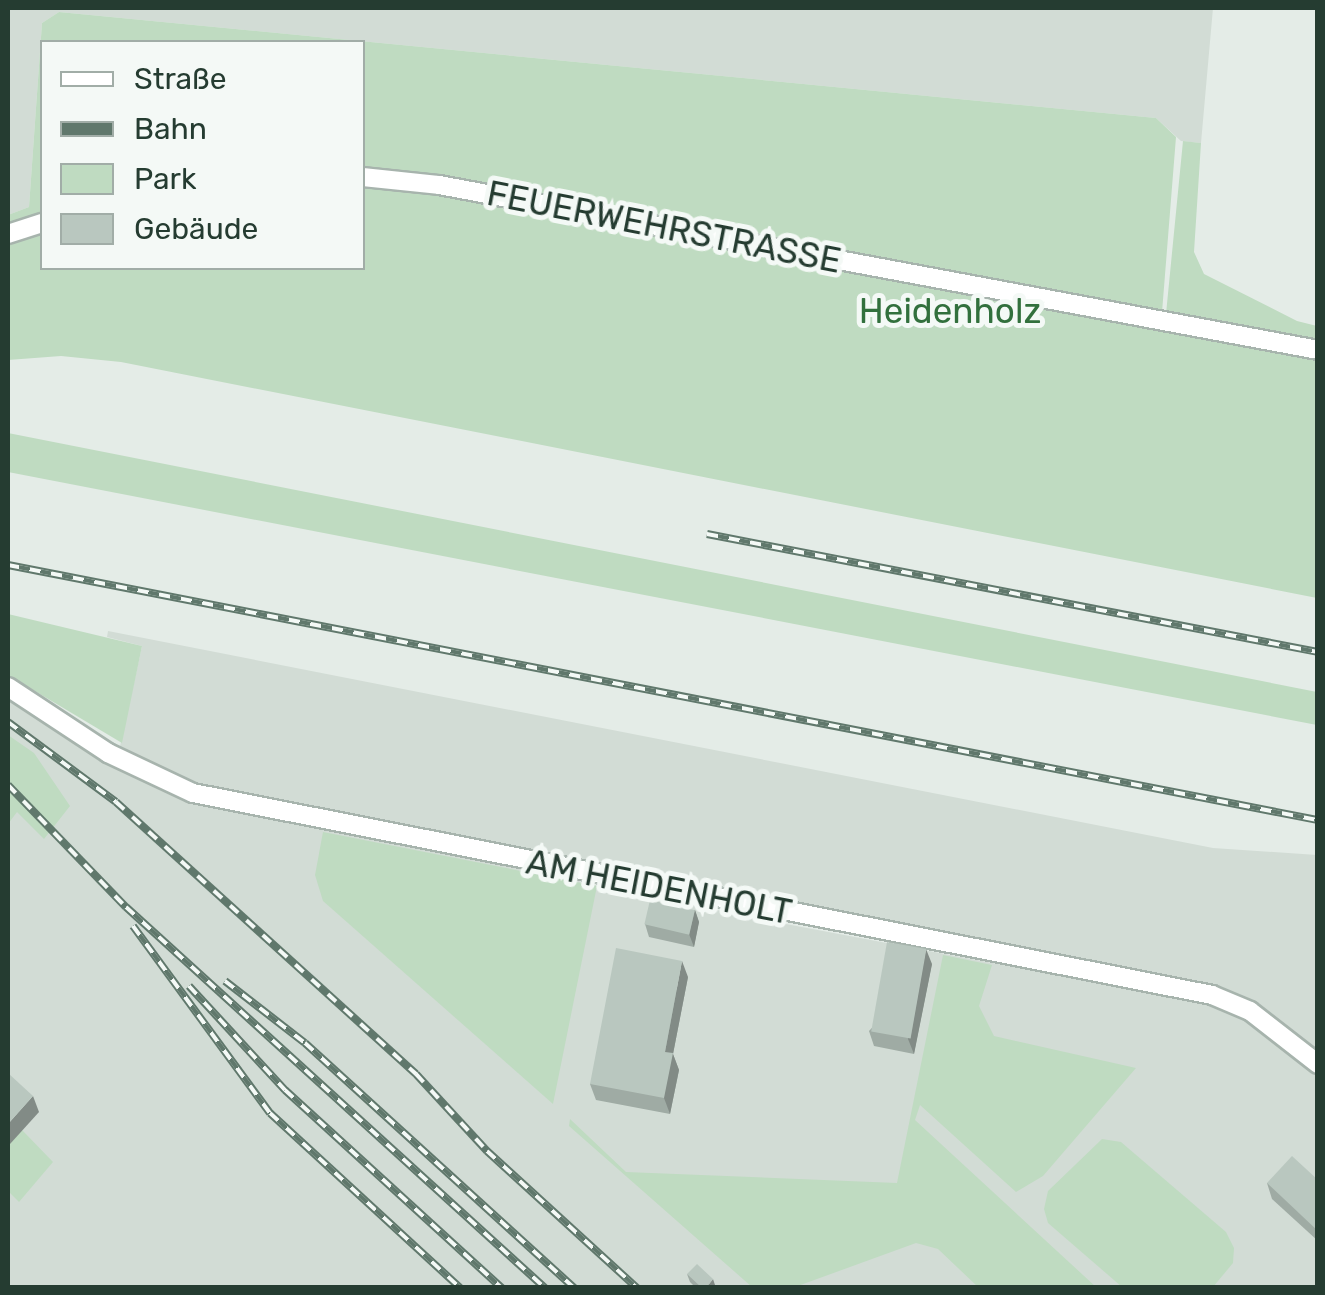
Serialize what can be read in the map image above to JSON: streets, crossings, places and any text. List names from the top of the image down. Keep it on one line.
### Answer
{"streets":{"street":["FEUERWEHRSTRASSE","AM HEIDENHOLT"]},"parks":["Heidenholz"],"legend":["Straße","Bahn","Park","Gebäude"]}
